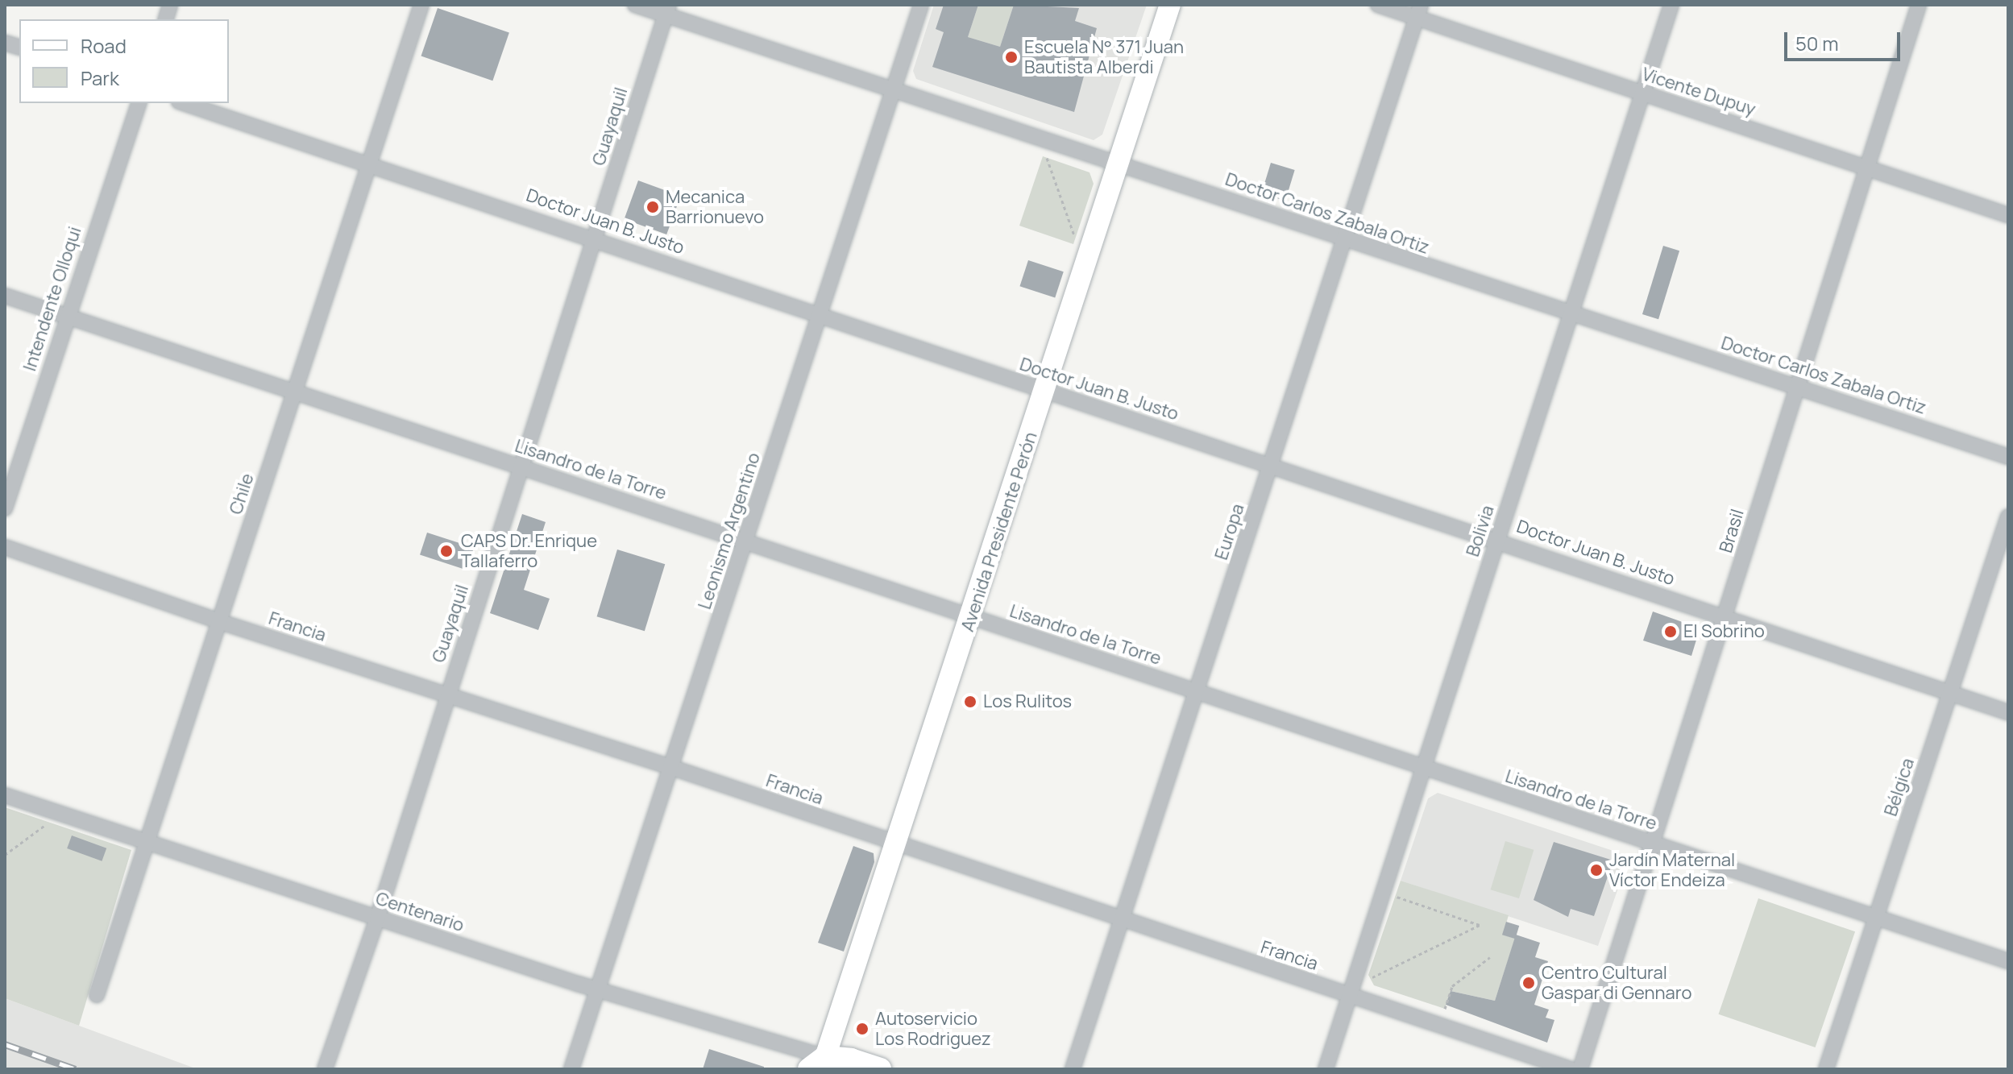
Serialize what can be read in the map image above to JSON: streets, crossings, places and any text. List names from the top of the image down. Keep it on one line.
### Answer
{"streets":{"main road":["Avenida Presidente Perón"],"street":["Vicente Dupuy","Guayaquil","Doctor Carlos Zabala Ortiz","Doctor Juan B. Justo","Intendente Olloqui","Lisandro de la Torre","Chile","Leonismo Argentino","Bolivia","Brasil","Europa","Francia","Bélgica","Centenario"]},"crossings":[["Vicente Dupuy","Bolivia"],["Vicente Dupuy","Brasil"],["Vicente Dupuy","Europa"],["Guayaquil","Doctor Carlos Zabala Ortiz"],["Guayaquil","Doctor Juan B. Justo"],["Guayaquil","Lisandro de la Torre"],["Guayaquil","Francia"],["Guayaquil","Centenario"],["Doctor Carlos Zabala Ortiz","Leonismo Argentino"],["Doctor Carlos Zabala Ortiz","Bolivia"],["Doctor Carlos Zabala Ortiz","Brasil"],["Doctor Carlos Zabala Ortiz","Avenida Presidente Perón"],["Doctor Carlos Zabala Ortiz","Europa"],["Doctor Juan B. Justo","Chile"],["Doctor Juan B. Justo","Leonismo Argentino"],["Doctor Juan B. Justo","Bolivia"],["Doctor Juan B. Justo","Brasil"],["Doctor Juan B. Justo","Avenida Presidente Perón"],["Doctor Juan B. Justo","Europa"],["Doctor Juan B. Justo","Bélgica"],["Intendente Olloqui","Lisandro de la Torre"],["Lisandro de la Torre","Chile"],["Lisandro de la Torre","Leonismo Argentino"],["Lisandro de la Torre","Bolivia"],["Lisandro de la Torre","Brasil"],["Lisandro de la Torre","Avenida Presidente Perón"],["Lisandro de la Torre","Europa"],["Lisandro de la Torre","Bélgica"],["Chile","Francia"],["Chile","Centenario"],["Leonismo Argentino","Francia"],["Leonismo Argentino","Centenario"],["Bolivia","Francia"],["Avenida Presidente Perón","Francia"],["Avenida Presidente Perón","Centenario"],["Europa","Francia"]],"places":["Escuela N° 371 Juan Bautista Alberdi","Mecanica Barrionuevo","CAPS Dr. Enrique Tallaferro","El Sobrino","Los Rulitos","Jardín Maternal Víctor Endeiza","Centro Cultural Gaspar di Gennaro","Autoservicio Los Rodriguez"],"legend":["Road","Park"],"scale_bar":"50 m"}
